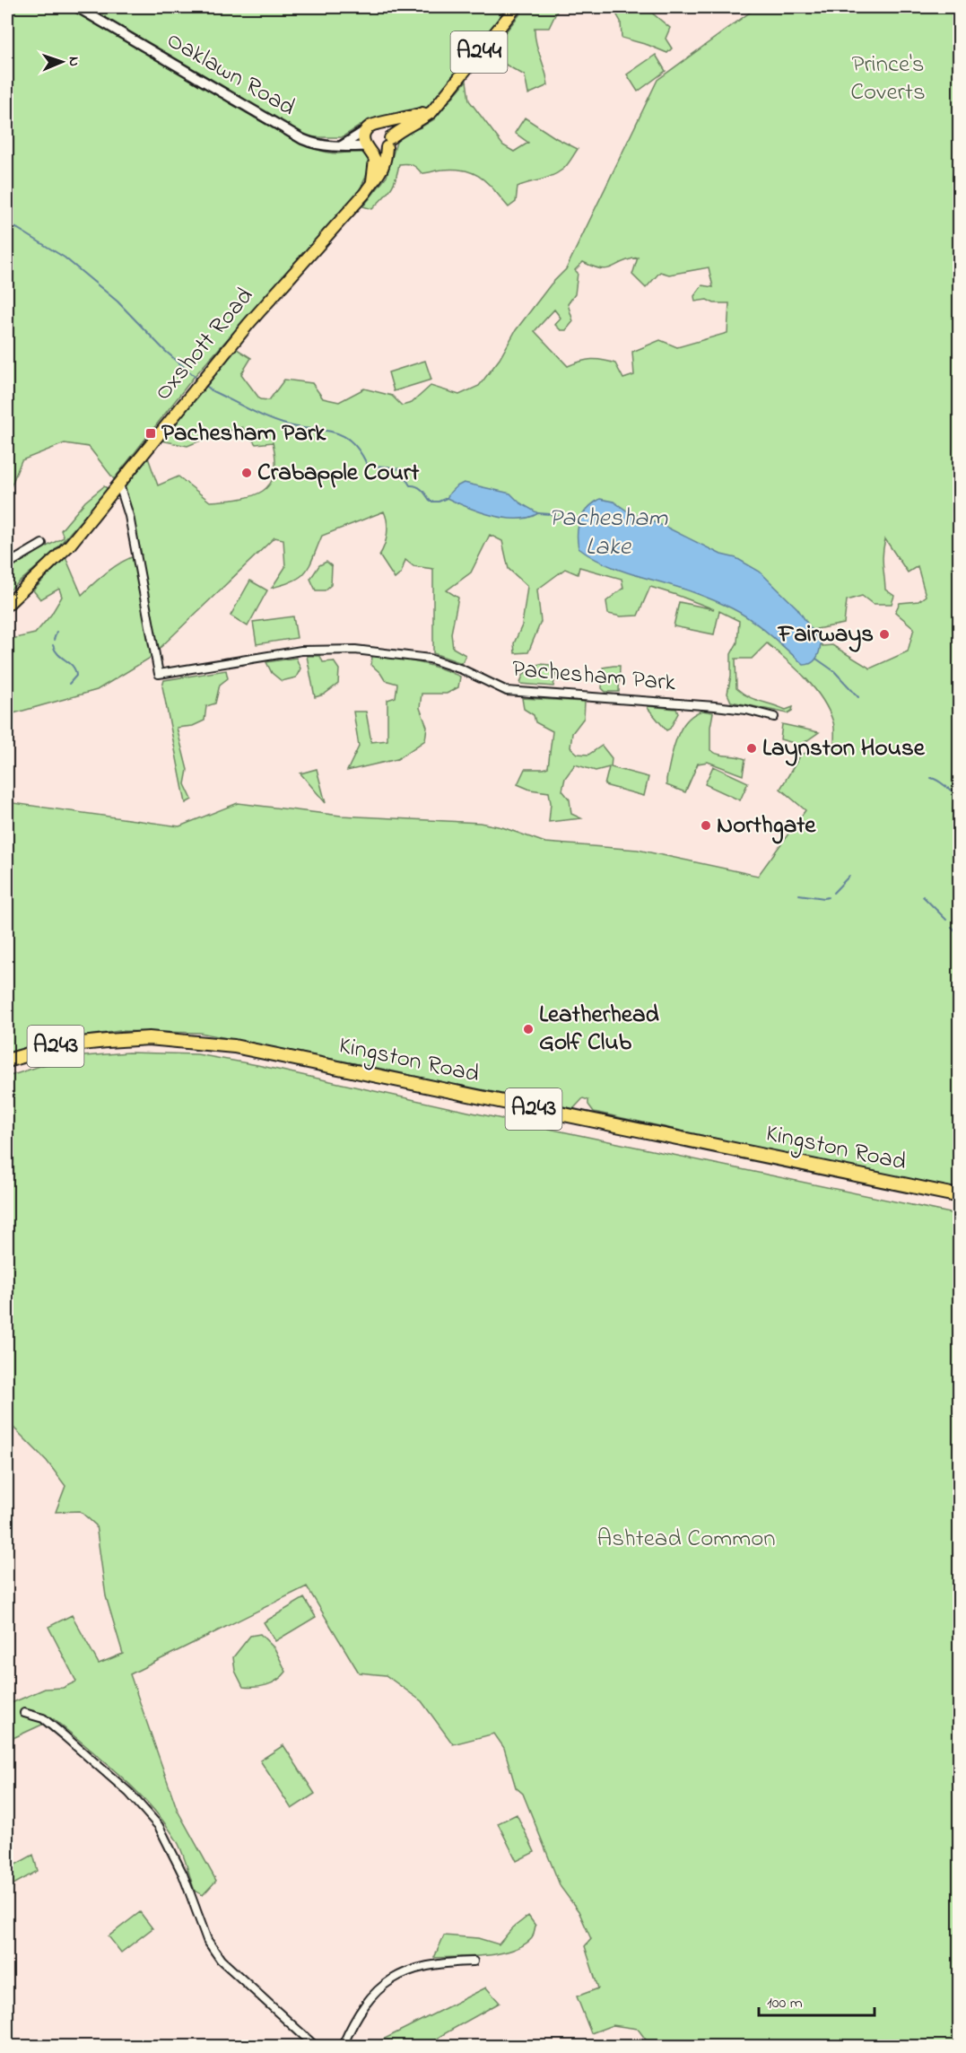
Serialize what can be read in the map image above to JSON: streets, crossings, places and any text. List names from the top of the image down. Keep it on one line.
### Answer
{"streets":{"highway":["A243","Kingston Road"],"main road":["A244","Oxshott Road"],"street":["Oaklawn Road","Pachesham Park"]},"crossings":[["A244","Oaklawn Road"],["A244","Oxshott Road"],["Oaklawn Road","Oxshott Road"],["Oxshott Road","Pachesham Park"]],"water":["Pachesham Lake"],"parks":["Prince's Coverts","Ashtead Common"],"places":{"transit":["Pachesham Park"],"other":["Crabapple Court","Fairways","Laynston House","Northgate","Leatherhead Golf Club"]},"scale_bar":"100 m","north":"right"}
